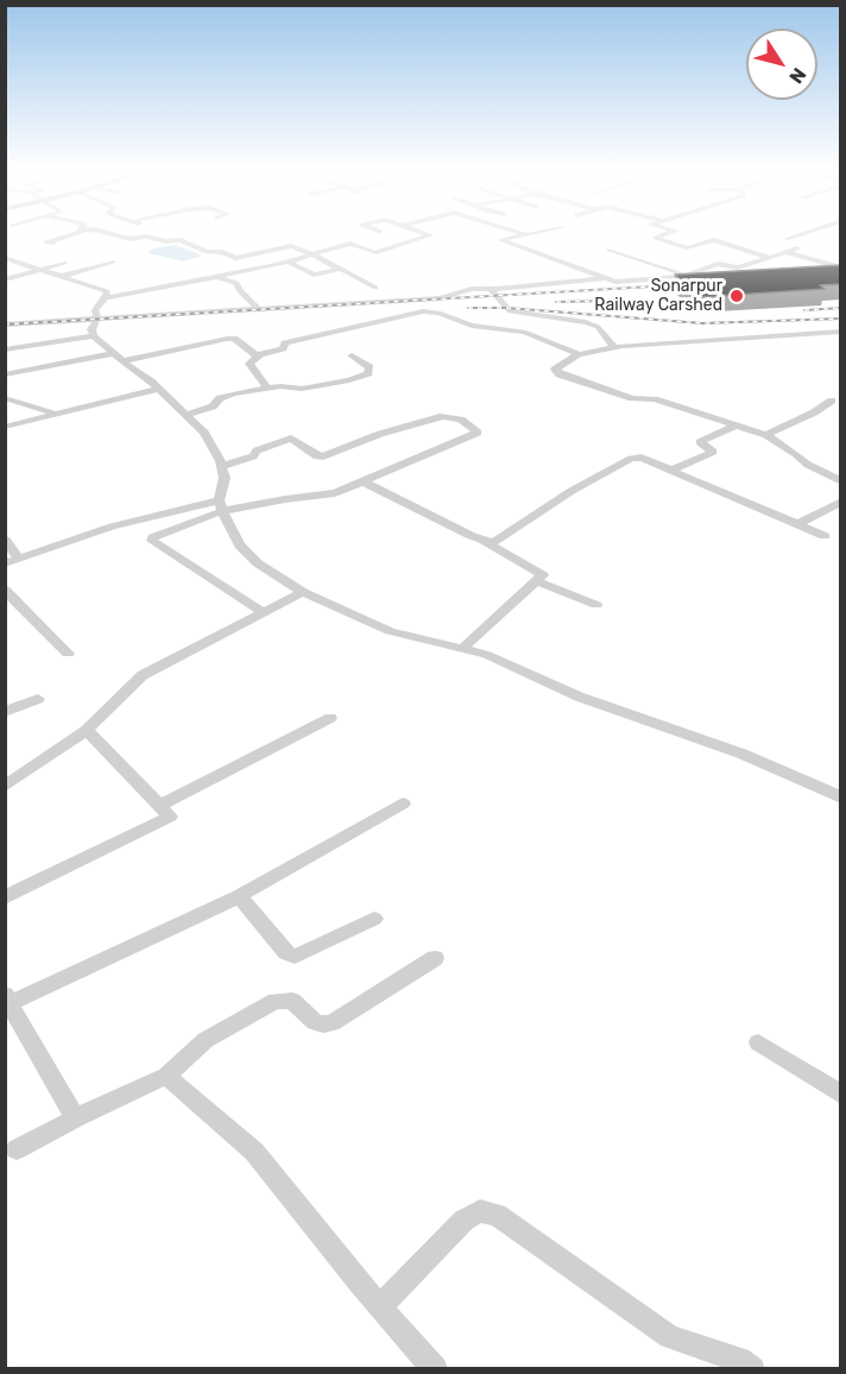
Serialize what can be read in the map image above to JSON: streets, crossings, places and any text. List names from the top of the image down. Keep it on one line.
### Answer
{"places":["Sonarpur Railway Carshed"],"north":"bottom right"}
